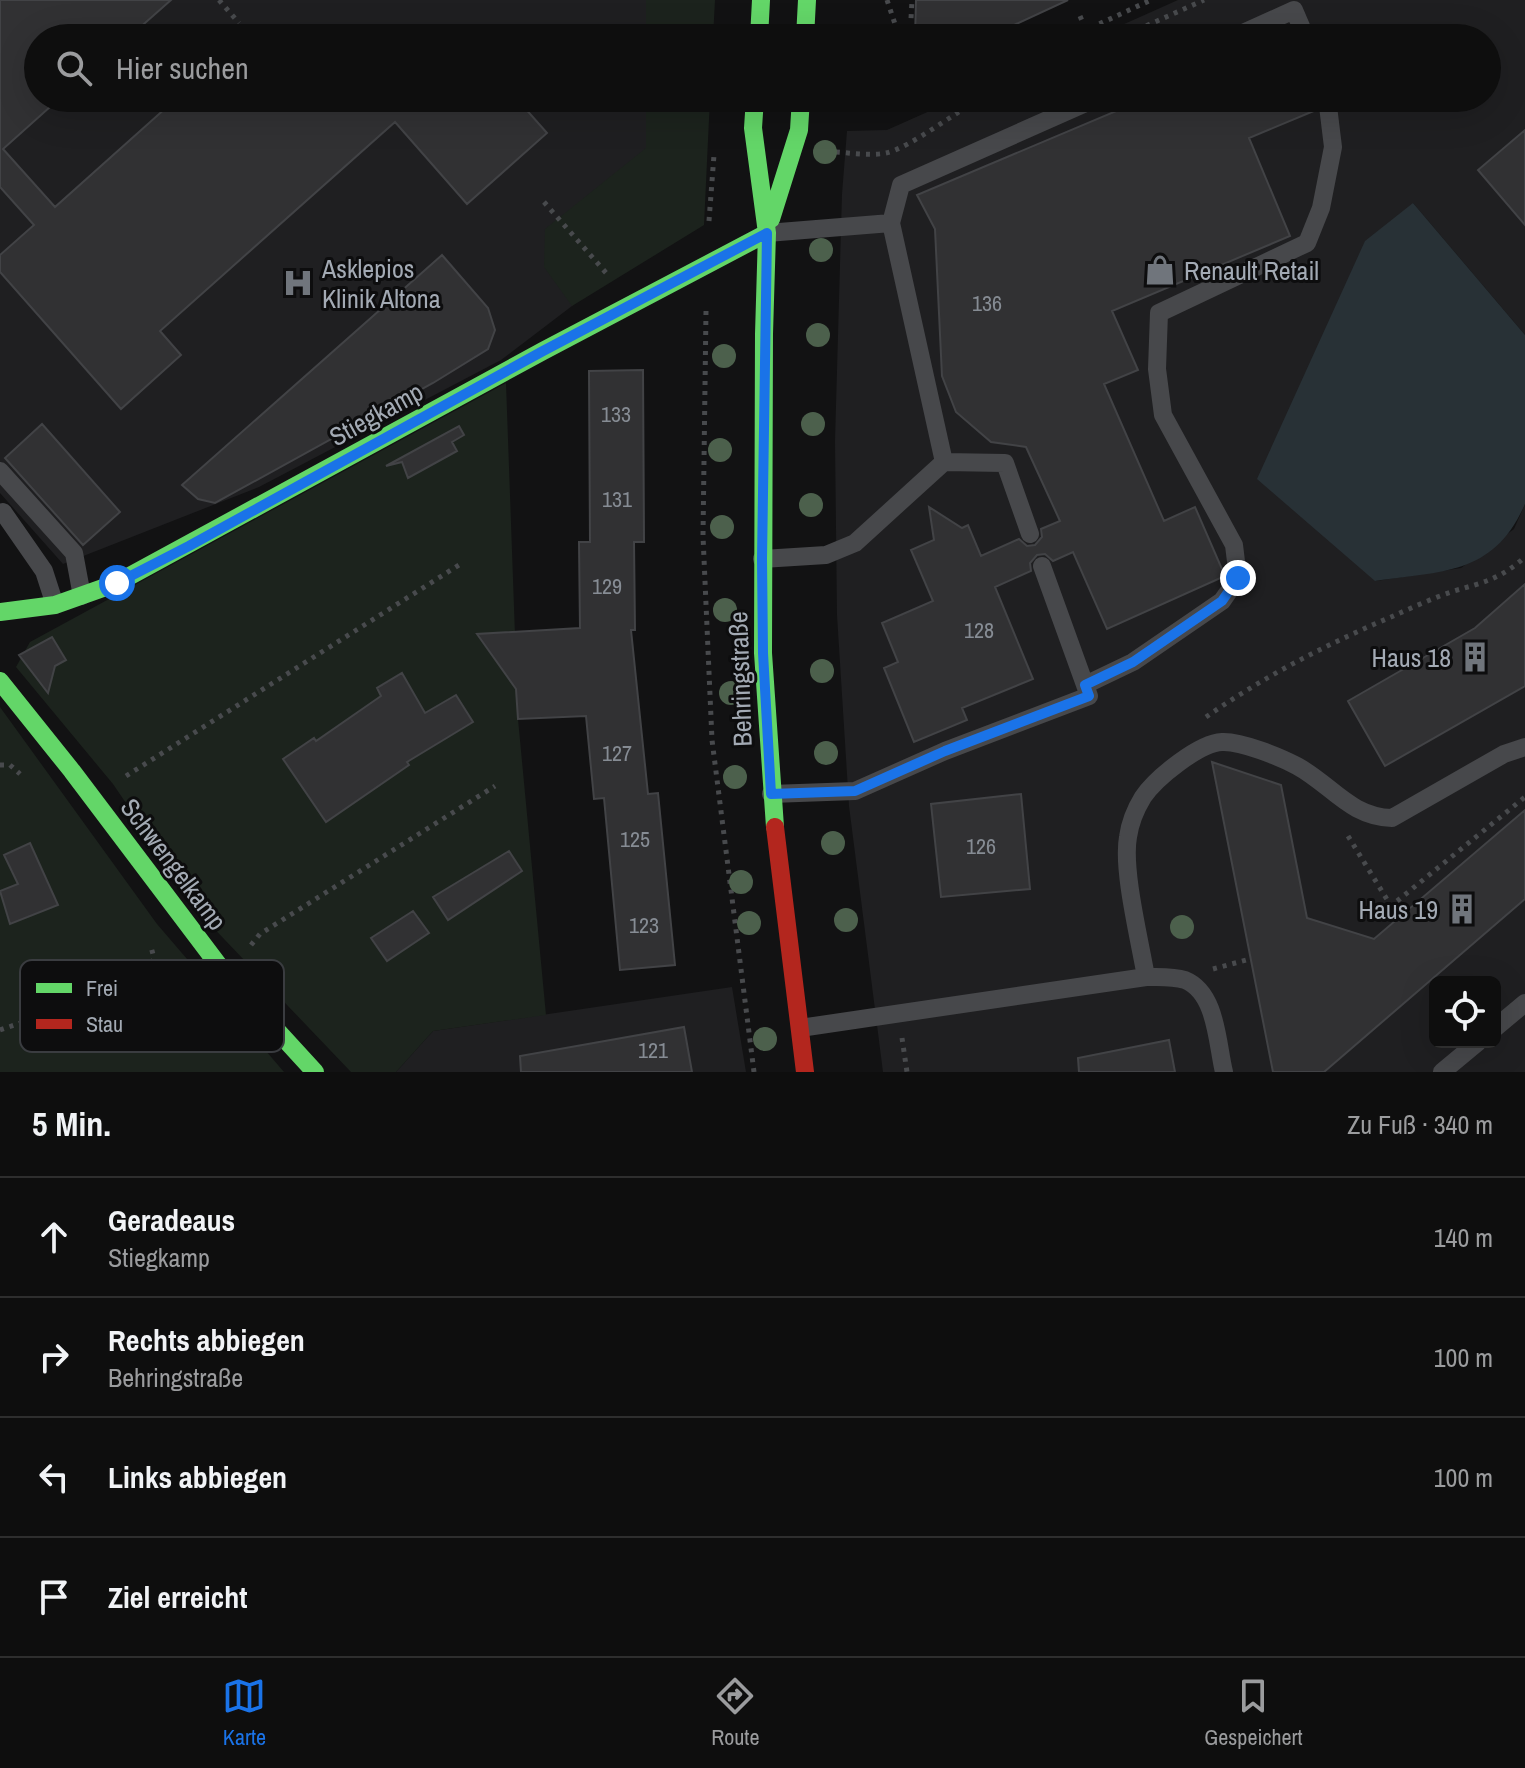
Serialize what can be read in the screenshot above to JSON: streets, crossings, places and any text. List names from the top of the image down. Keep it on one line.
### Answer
{"streets":{"street":["Stiegkamp","Behringstraße","Schwengelkamp"]},"crossings":[["Stiegkamp","Behringstraße"]],"places":{"shop":["Renault Retail"],"hospital":["Asklepios Klinik Altona"],"building":["Haus 18","Haus 19"]},"house_numbers":["136","133","131","129","128","127","125","126","123","121"],"legend":["Frei","Stau"],"page":{"search":"Hier suchen","heading":["5 Min.","Zu Fuß · 340 m"],"list":[["Geradeaus","Stiegkamp","140 m"],["Rechts abbiegen","Behringstraße","100 m"],["Links abbiegen","100 m"],"Ziel erreicht"],"nav":["Karte","Route","Gespeichert"]}}
